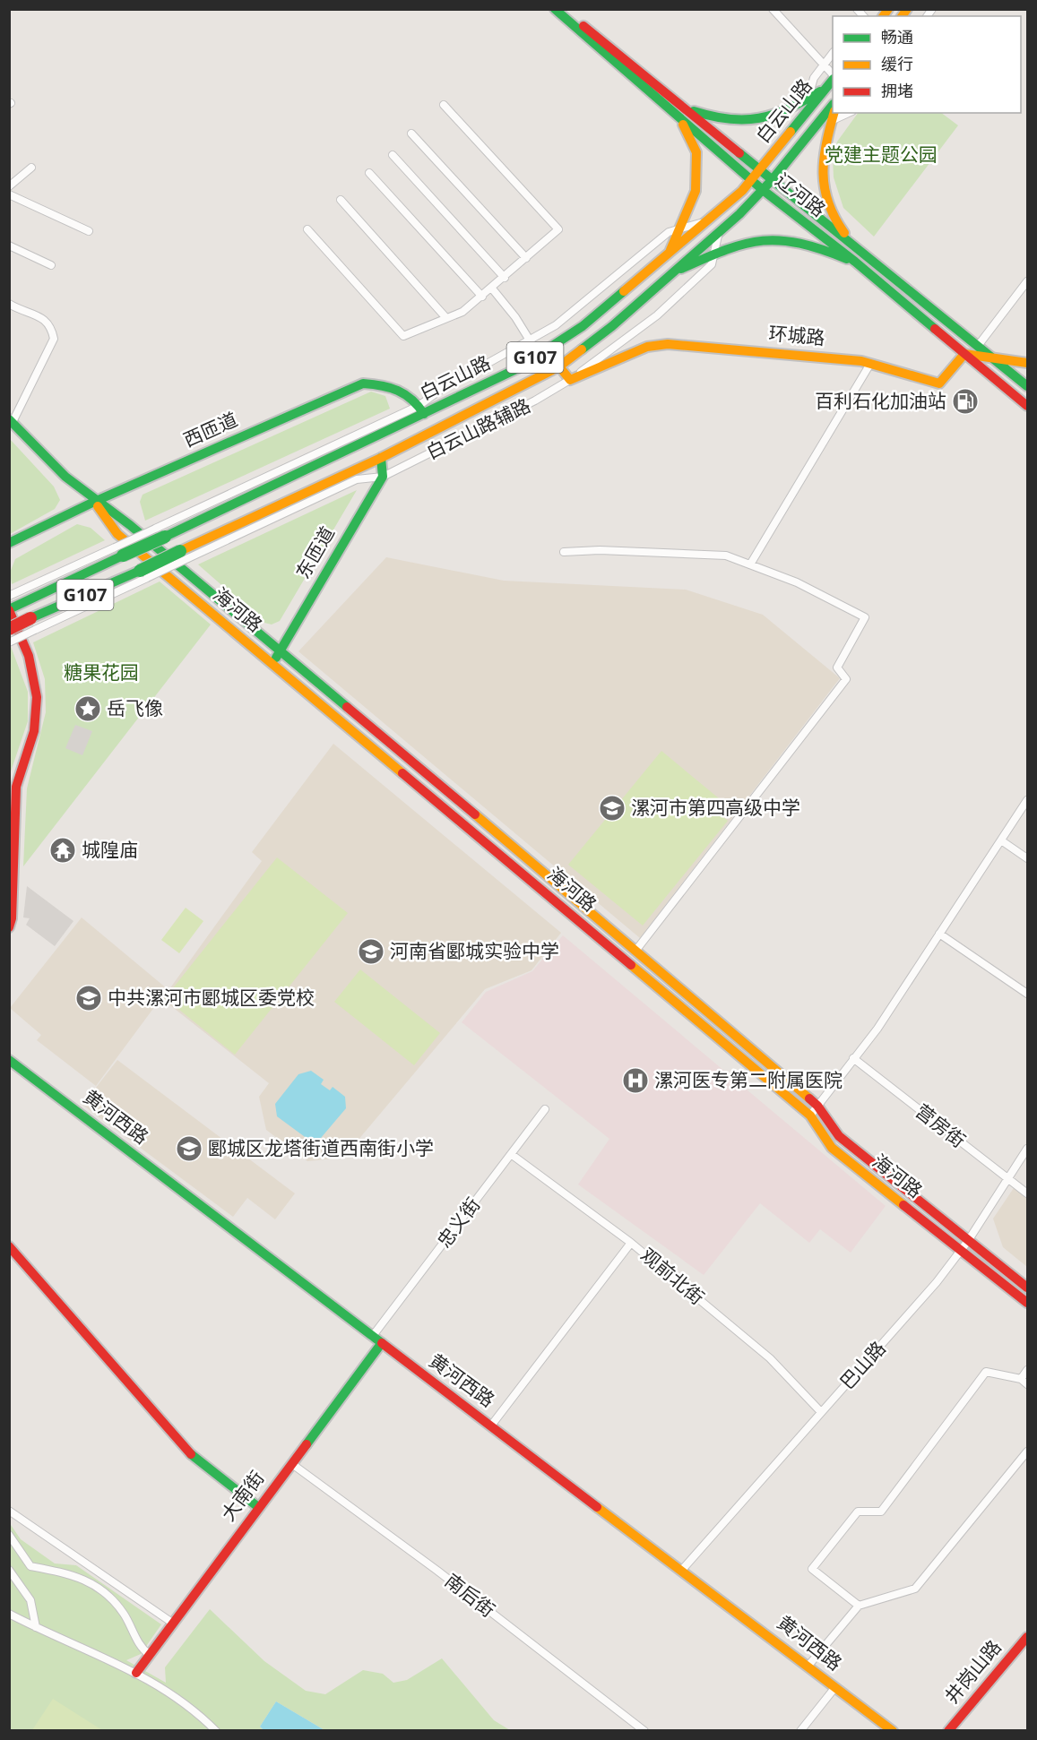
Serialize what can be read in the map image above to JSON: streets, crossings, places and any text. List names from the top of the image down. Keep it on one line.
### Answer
{"streets":{"main road":["白云山路","辽河路","环城路","G107","西匝道","东匝道","海河路","黄河西路","大南街","井岗山路"],"street":["白云山路辅路","营房街","忠义街","观前北街","巴山路","南后街"]},"crossings":[["白云山路","辽河路"],["白云山路","G107"],["白云山路","白云山路辅路"],["白云山路","西匝道"],["辽河路","环城路"],["环城路","白云山路辅路"],["G107","白云山路辅路"],["白云山路辅路","东匝道"],["西匝道","海河路"],["东匝道","海河路"],["海河路","巴山路"],["黄河西路","忠义街"],["黄河西路","巴山路"],["黄河西路","大南街"],["营房街","巴山路"],["忠义街","观前北街"],["忠义街","大南街"],["观前北街","巴山路"],["大南街","南后街"]],"parks":["党建主题公园","糖果花园"],"places":{"fuel station":["百利石化加油站"],"place":["岳飞像"],"school or university":["漯河市第四高级中学","河南省郾城实验中学","中共漯河市郾城区委党校","郾城区龙塔街道西南街小学"],"temple":["城隍庙"],"hospital":["漯河医专第二附属医院"]},"legend":["畅通","缓行","拥堵"]}
